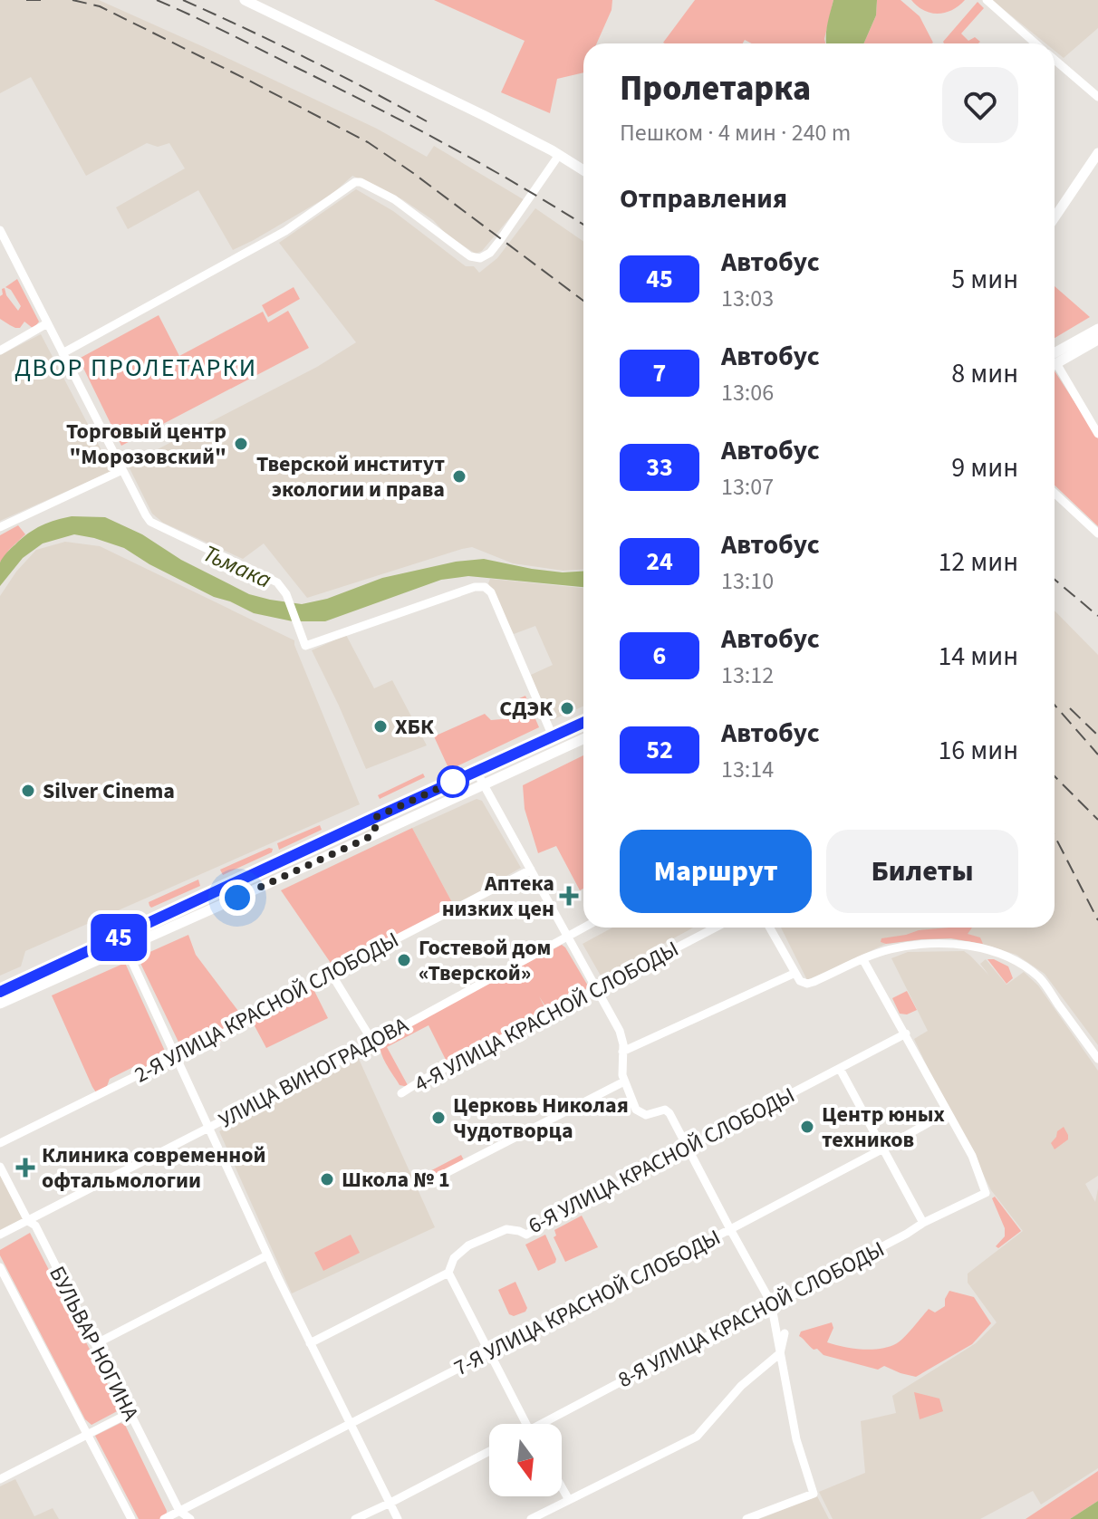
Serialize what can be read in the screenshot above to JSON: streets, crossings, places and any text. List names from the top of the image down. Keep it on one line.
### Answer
{"streets":{"street":["2-Я УЛИЦА КРАСНОЙ СЛОБОДЫ","4-Я УЛИЦА КРАСНОЙ СЛОБОДЫ","УЛИЦА ВИНОГРАДОВА","6-Я УЛИЦА КРАСНОЙ СЛОБОДЫ","7-Я УЛИЦА КРАСНОЙ СЛОБОДЫ","8-Я УЛИЦА КРАСНОЙ СЛОБОДЫ","БУЛЬВАР НОГИНА"]},"crossings":[["УЛИЦА ВИНОГРАДОВА","БУЛЬВАР НОГИНА"],["7-Я УЛИЦА КРАСНОЙ СЛОБОДЫ","8-Я УЛИЦА КРАСНОЙ СЛОБОДЫ"],["7-Я УЛИЦА КРАСНОЙ СЛОБОДЫ","БУЛЬВАР НОГИНА"]],"districts":["ДВОР ПРОЛЕТАРКИ"],"water":["Тьмака"],"places":{"other":["Торговый центр \"Морозовский\"","Тверской институт экологии и права","СДЭК","ХБК","Silver Cinema","Гостевой дом «Тверской»","Церковь Николая Чудотворца","Центр юных техников","Школа № 1"],"health":["Аптека низких цен","Клиника современной офтальмологии"]},"lines":["bus line 45"],"north":"bottom","page":{"on_map":"45","heading":[["Пролетарка","Пешком · 4 мин · 240 m"],"Отправления"],"list":[{"mark":"45","name":"Автобус","note":"13:03","value":"5 мин"},{"mark":"7","name":"Автобус","note":"13:06","value":"8 мин"},{"mark":"33","name":"Автобус","note":"13:07","value":"9 мин"},{"mark":"24","name":"Автобус","note":"13:10","value":"12 мин"},{"mark":"6","name":"Автобус","note":"13:12","value":"14 мин"},{"mark":"52","name":"Автобус","note":"13:14","value":"16 мин"}],"buttons":["Маршрут","Билеты"]}}
